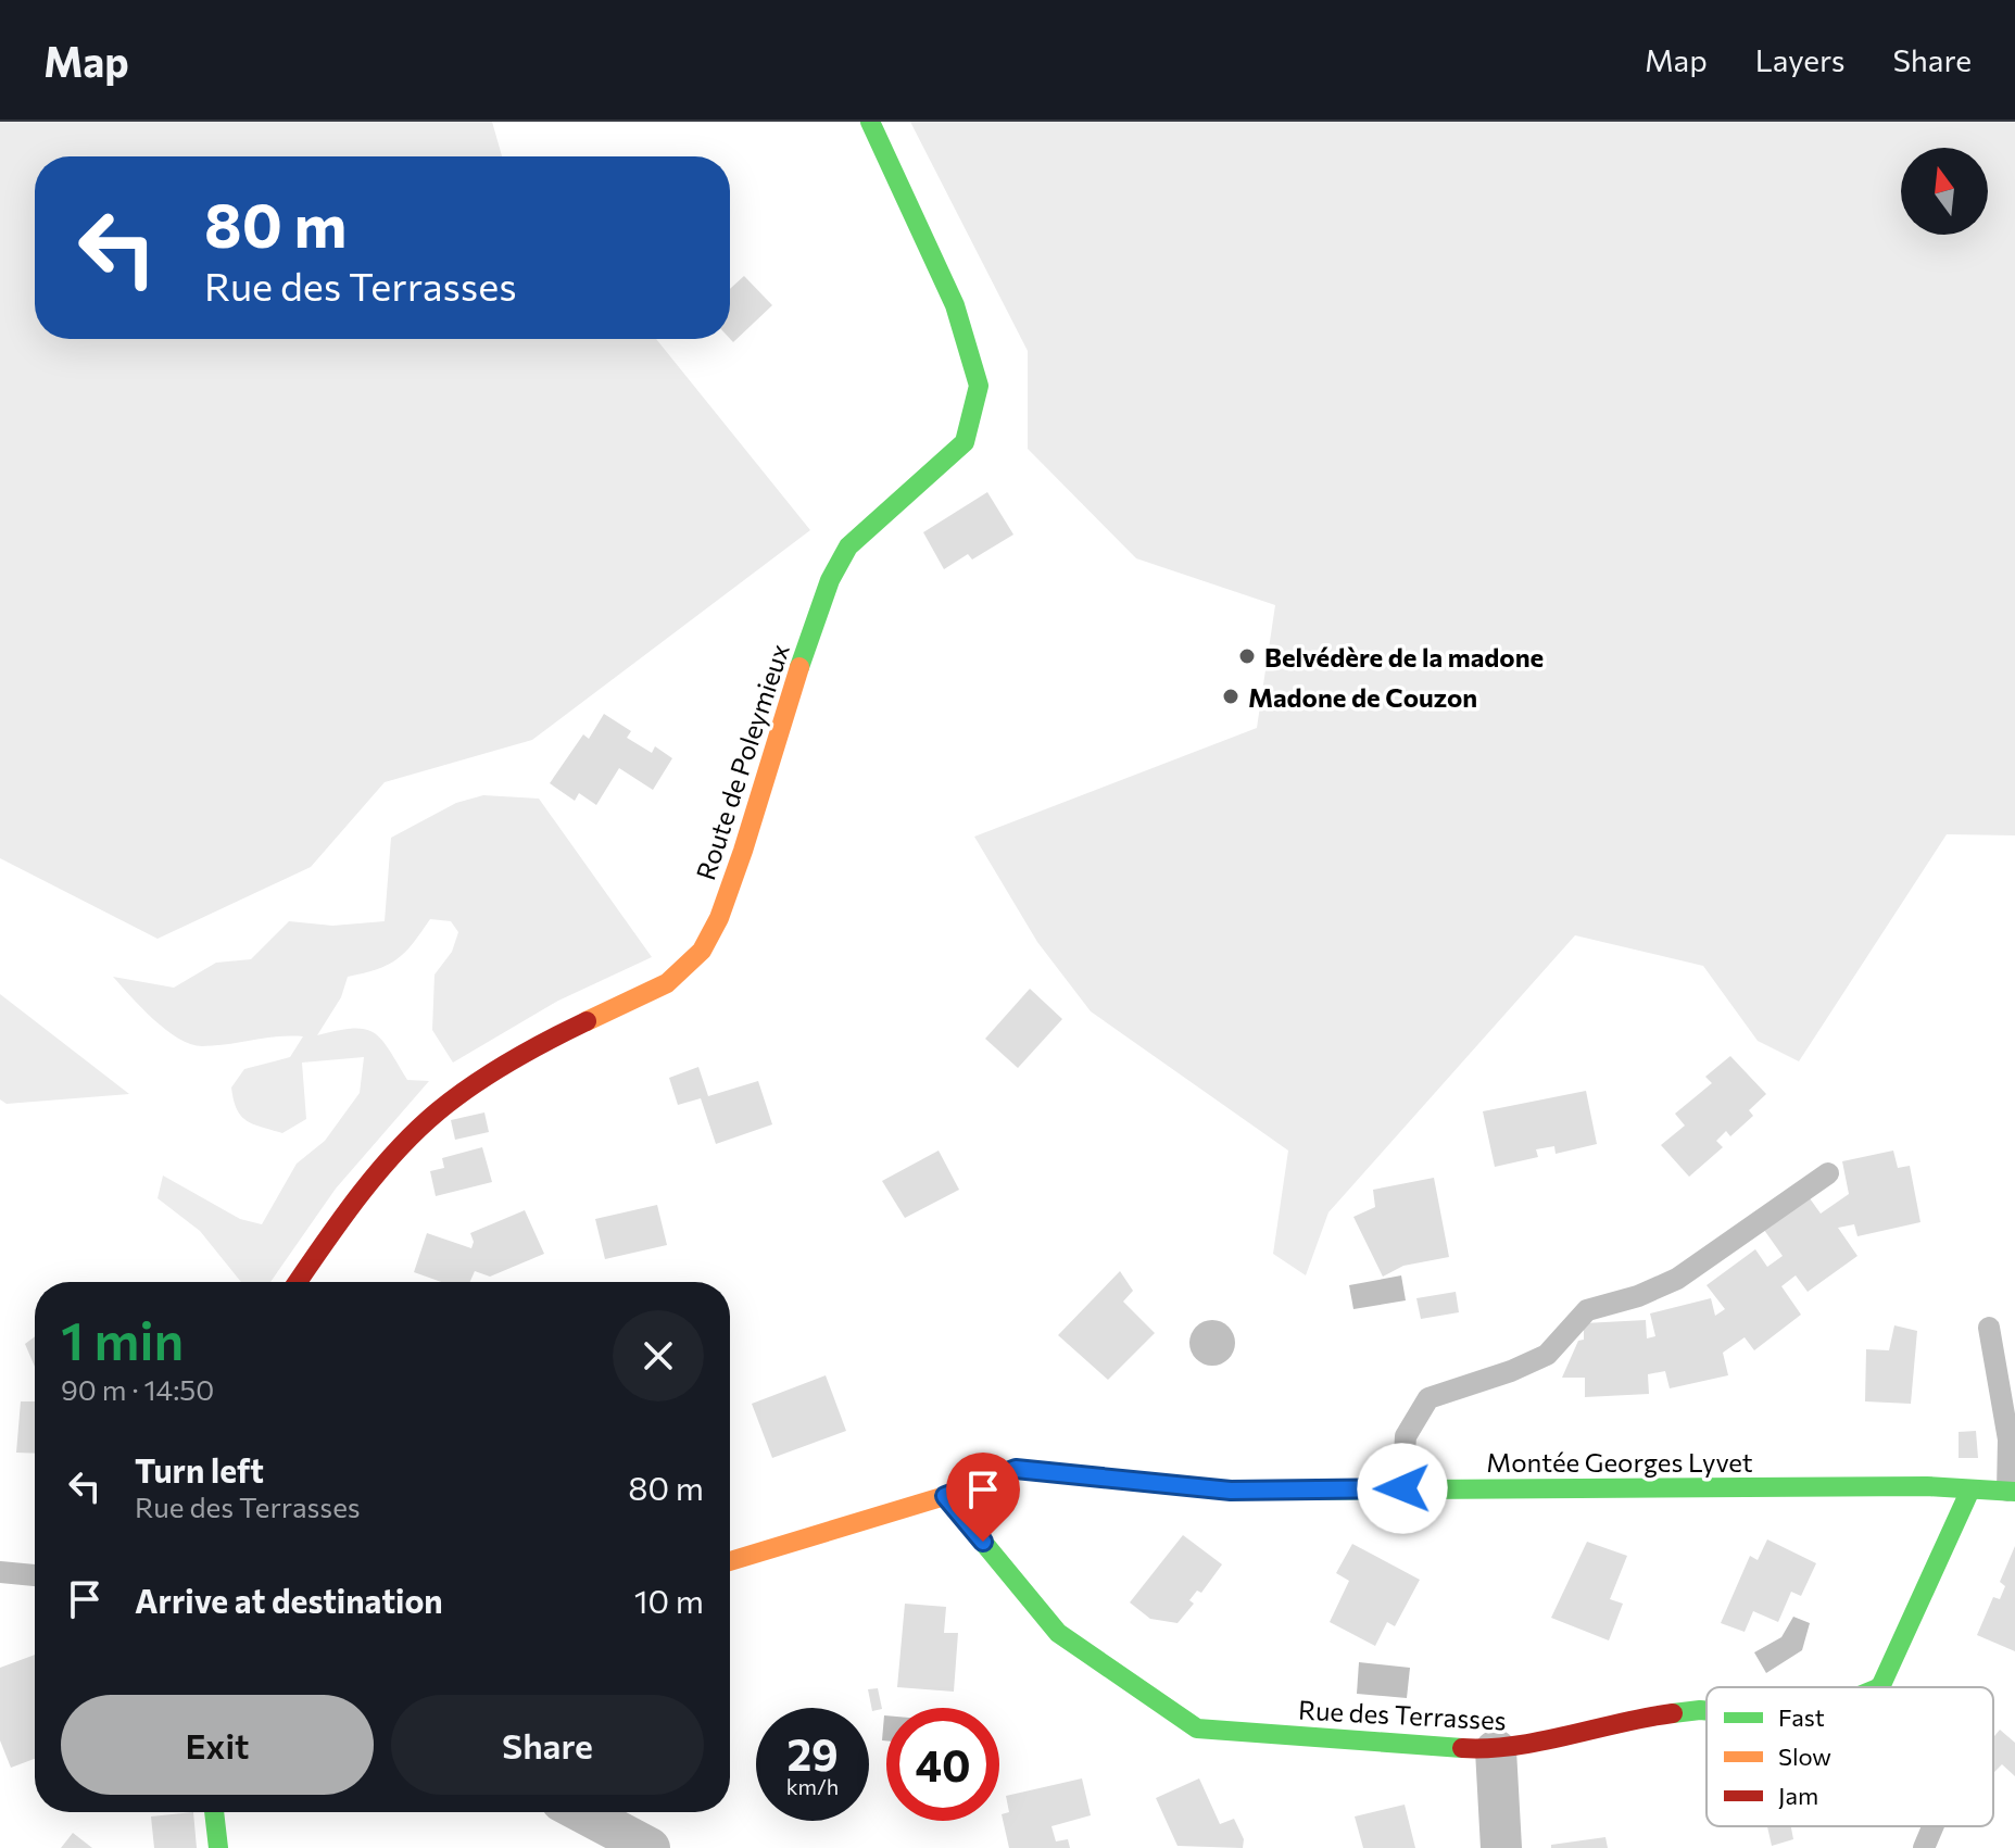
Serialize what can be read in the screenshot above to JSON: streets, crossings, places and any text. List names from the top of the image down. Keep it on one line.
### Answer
{"streets":{"street":["Route de Poleymieux","Montée Georges Lyvet","Rue des Terrasses"]},"crossings":[["Montée Georges Lyvet","Rue des Terrasses"]],"places":["Belvédère de la madone","Madone de Couzon"],"legend":["Fast","Slow","Jam"],"north":"top","page":{"header":"Map","nav":["Map","Layers","Share"],"turn":["80 m","Rue des Terrasses"],"heading":["1 min","90 m · 14:50"],"list":[{"name":"Turn left","note":"Rue des Terrasses","value":"80 m"},{"name":"Arrive at destination","value":"10 m"}],"buttons":["Exit","Share"],"speed":"29 km/h","limit":"40"}}
